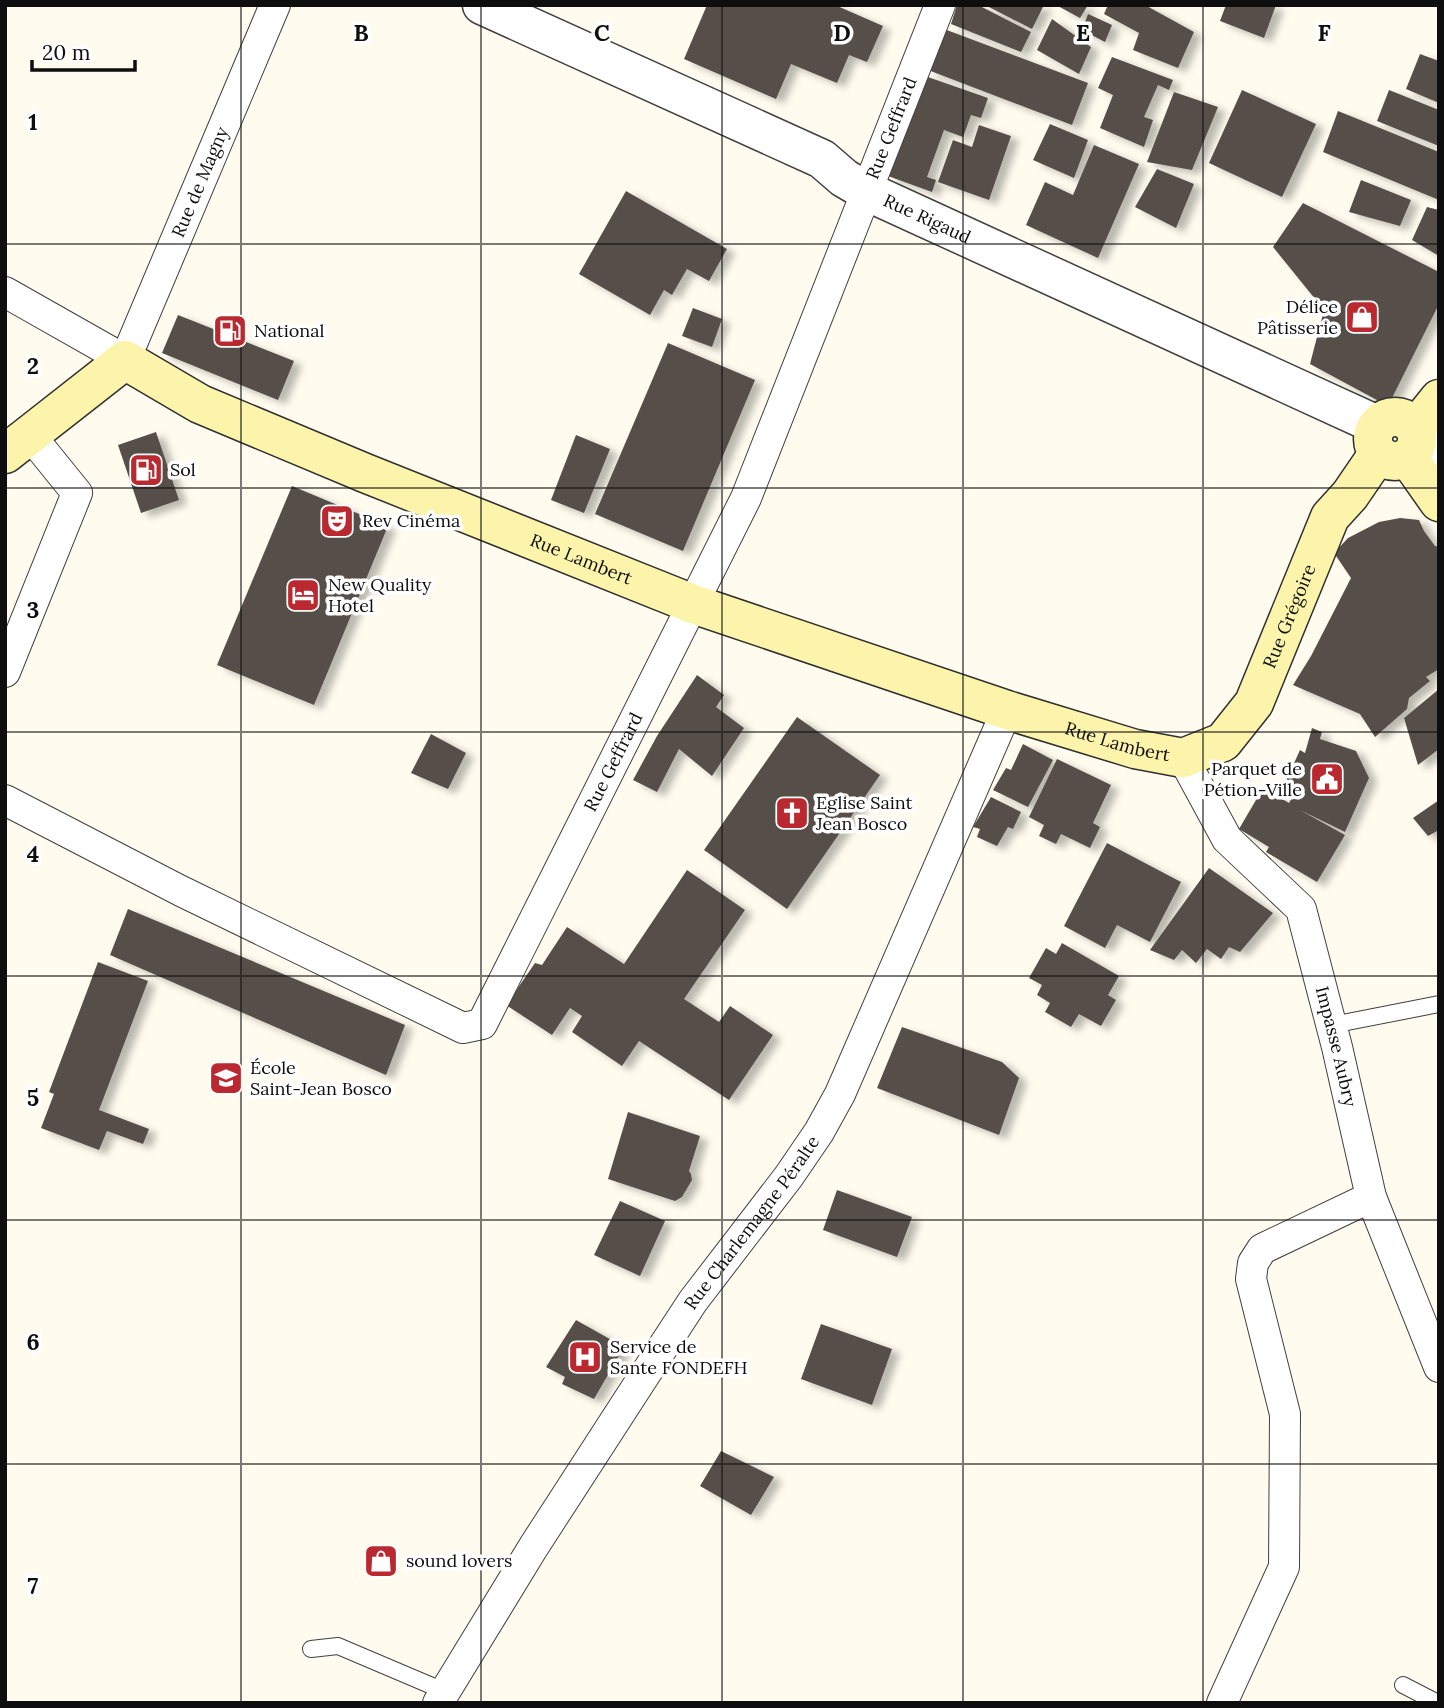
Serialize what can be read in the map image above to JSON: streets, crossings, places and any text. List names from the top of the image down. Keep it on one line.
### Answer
{"streets":{"main road":["Rue Lambert","Rue Grégoire"],"street":["Rue Geffrard","Rue de Magny","Rue Rigaud","Impasse Aubry","Rue Charlemagne Péralte"]},"crossings":[["Rue Geffrard","Rue Rigaud"],["Rue Geffrard","Rue Lambert"],["Rue de Magny","Rue Lambert"],["Rue Rigaud","Rue Grégoire"],["Rue Lambert","Rue Grégoire"],["Rue Lambert","Impasse Aubry"],["Rue Lambert","Rue Charlemagne Péralte"],["Rue Grégoire","Impasse Aubry"]],"places":{"shop":["Délice Pâtisserie","sound lovers"],"fuel station":["National","Sol"],"theatre":["Rev Cinéma"],"hotel":["New Quality Hotel"],"public building":["Parquet de Pétion-Ville"],"church":["Eglise Saint Jean Bosco"],"school or university":["École Saint-Jean Bosco"],"hospital":["Service de Sante FONDEFH"]},"scale_bar":"20 m","grid":{"columns":["B","C","D","E","F"],"rows":["1","2","3","4","5","6","7"]}}
